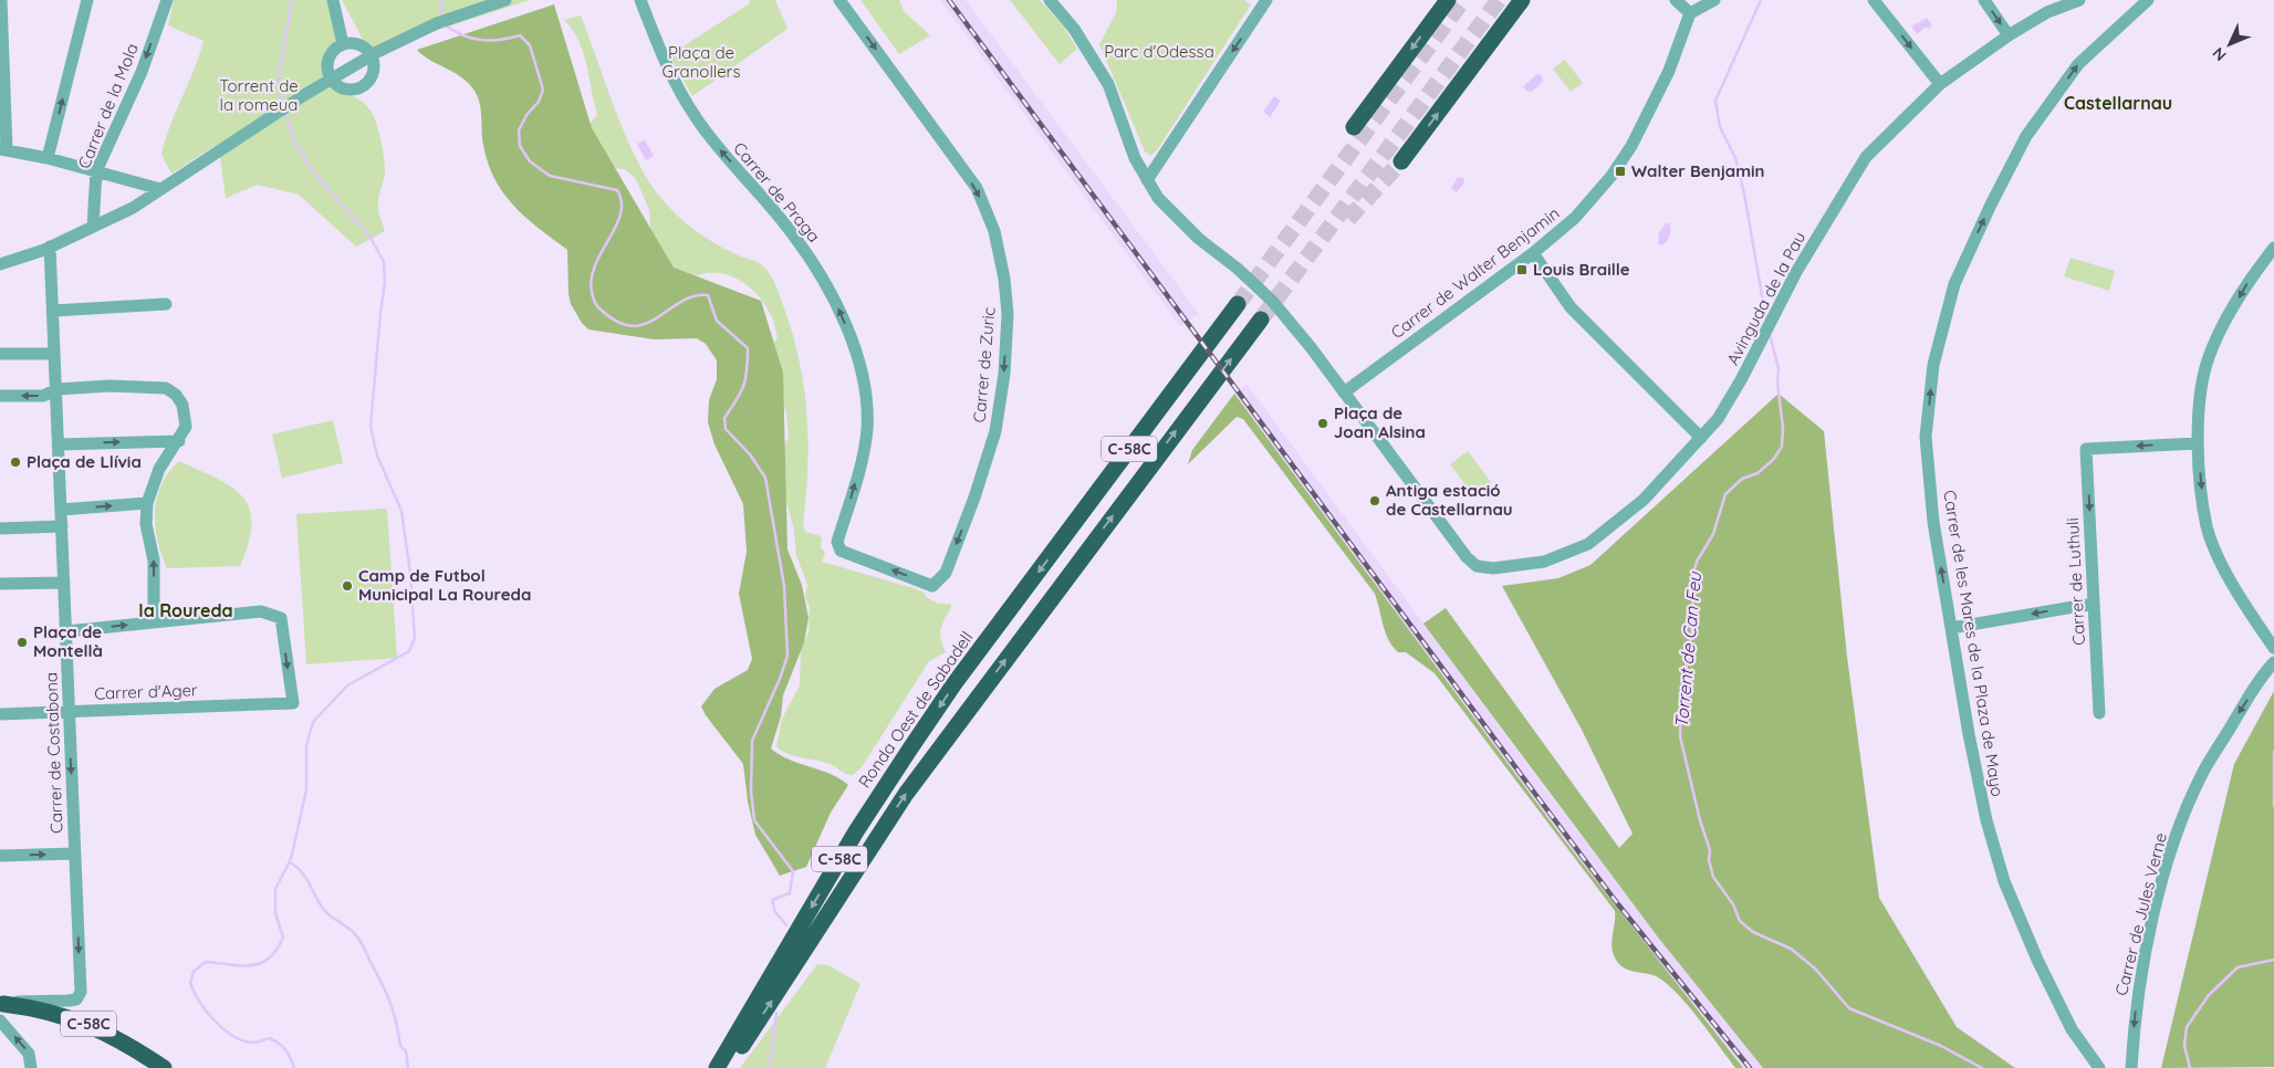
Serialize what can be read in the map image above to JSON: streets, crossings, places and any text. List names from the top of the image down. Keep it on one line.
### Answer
{"streets":{"highway":["C-58C","Ronda Oest de Sabadell"],"street":["Carrer de la Mola","Carrer de Praga","Carrer de Walter Benjamin","Avinguda de la Pau","Carrer de Zuric","Carrer de Luthuli","Carrer de les Mares de la Plaza de Mayo","Carrer d'Ager","Carrer de Costabona","Carrer de Jules Verne"]},"crossings":[["Carrer de Praga","Carrer de Zuric"],["Carrer de Walter Benjamin","Avinguda de la Pau"],["C-58C","Carrer de Costabona"],["Carrer d'Ager","Carrer de Costabona"]],"one_way":["Carrer de Praga","Carrer de Zuric","Carrer de les Mares de la Plaza de Mayo","Carrer de Costabona","Carrer de Jules Verne"],"districts":["Castellarnau","la Roureda"],"water":["Torrent de Can Feu"],"parks":["Parc d'Odessa","Plaça de Granollers","Torrent de la romeua"],"places":{"transit":["Walter Benjamin","Louis Braille"],"other":["Plaça de Joan Alsina","Plaça de Llívia","Antiga estació de Castellarnau","Camp de Futbol Municipal La Roureda","Plaça de Montellà"]},"north":"bottom left"}
